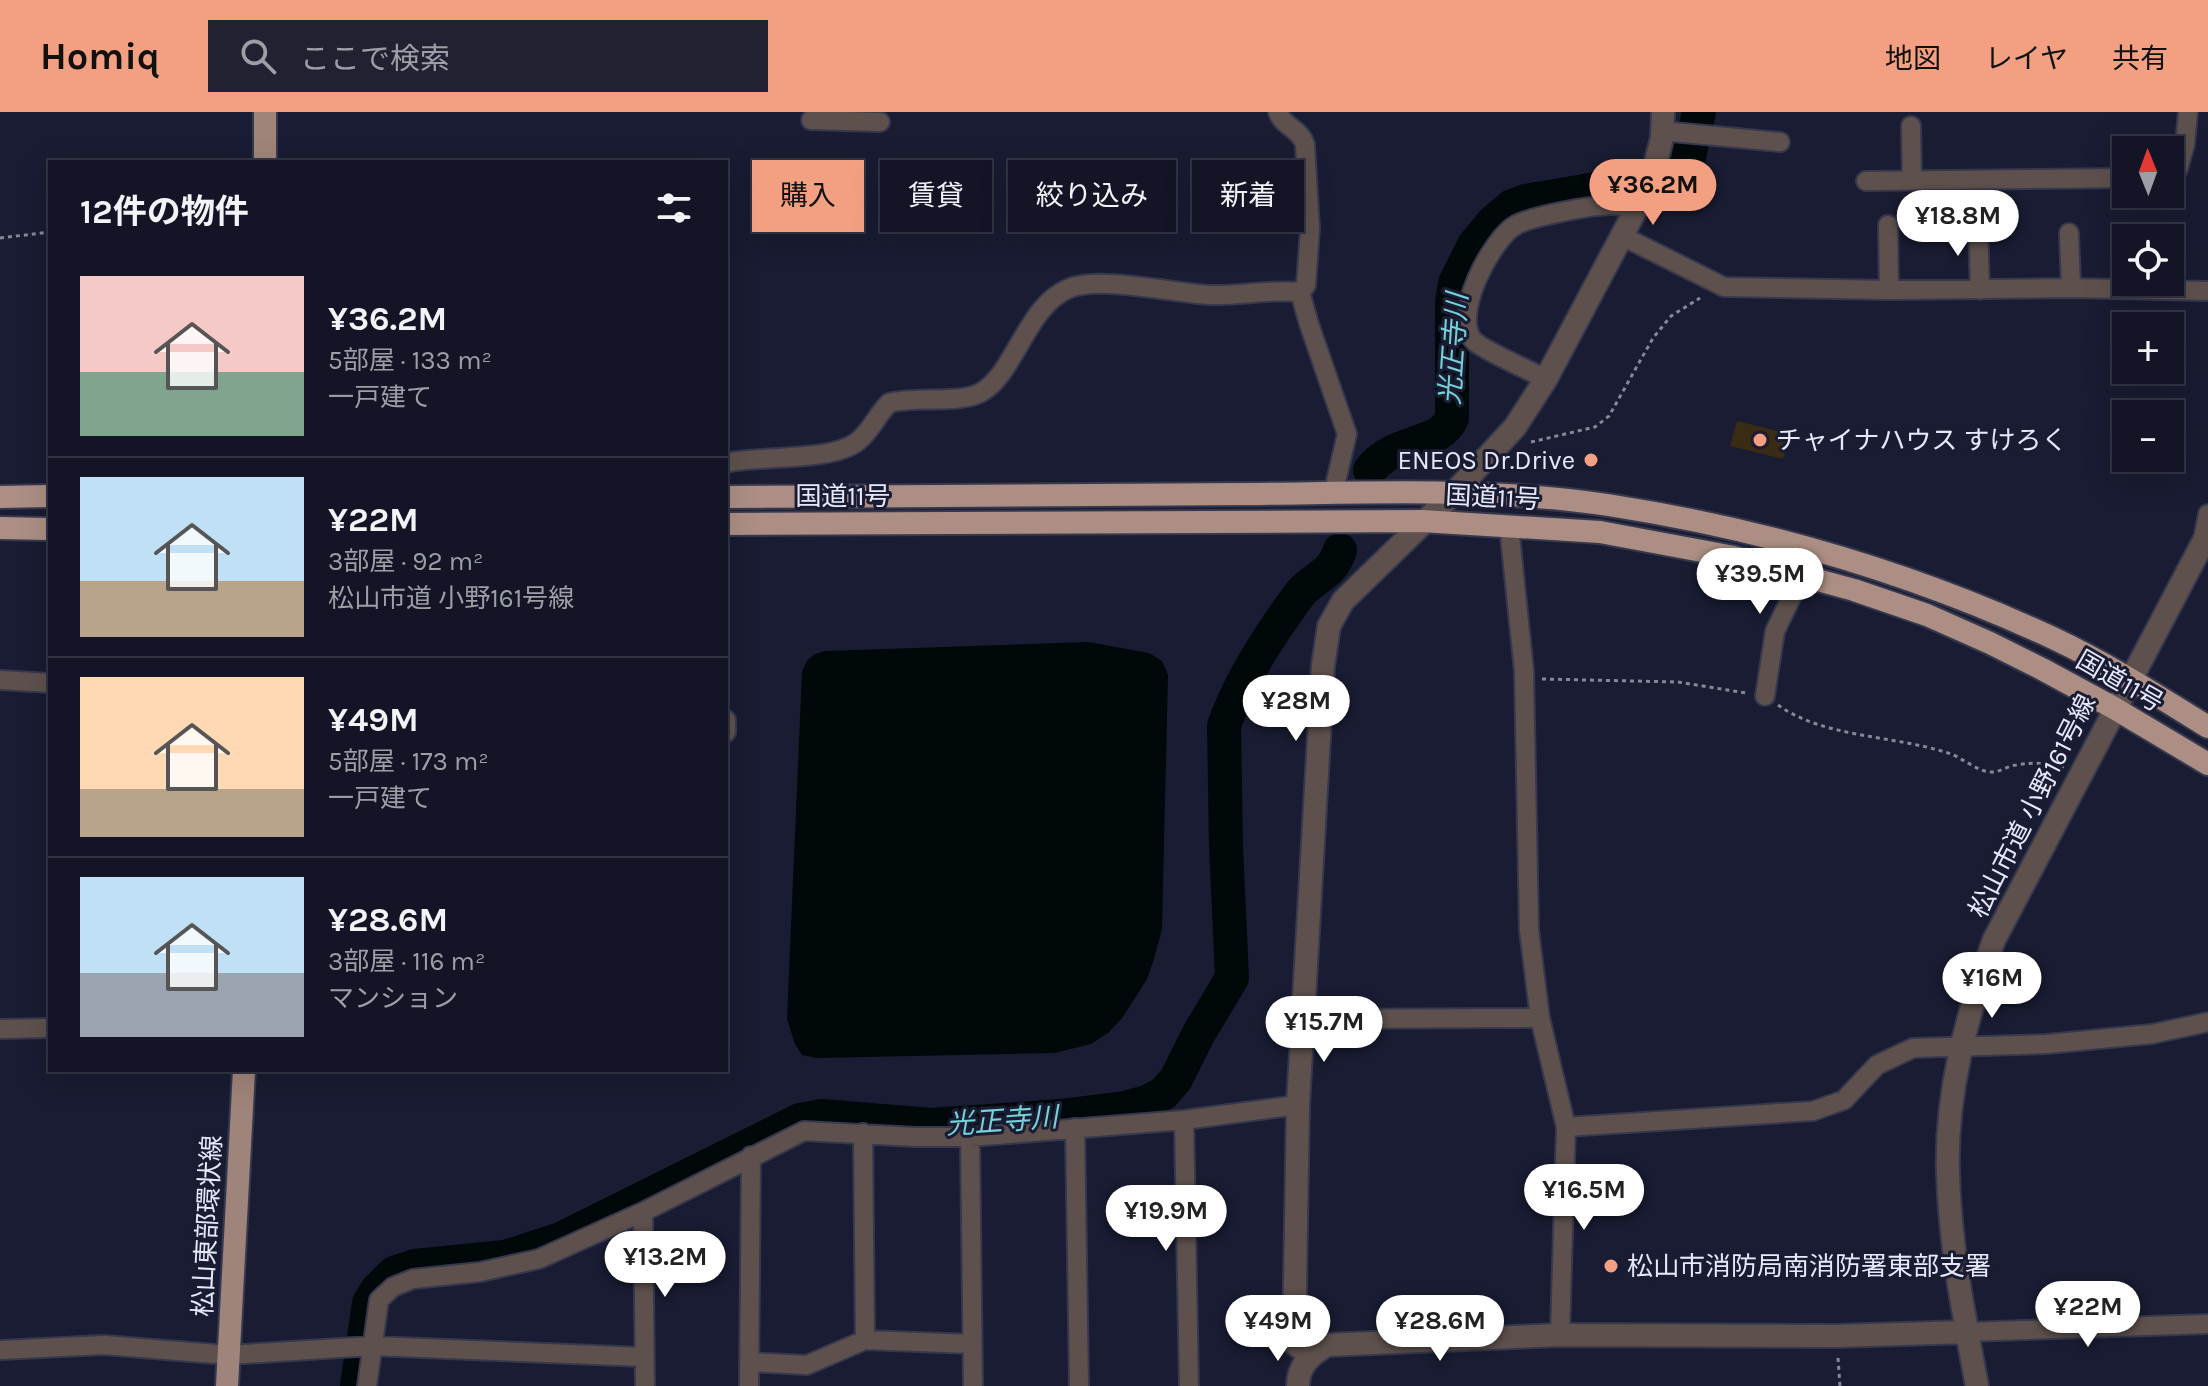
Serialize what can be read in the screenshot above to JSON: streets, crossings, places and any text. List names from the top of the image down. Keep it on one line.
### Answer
{"streets":{"highway":["国道11号"],"main road":["松山東部環状線"],"street":["松山市道 小野161号線"]},"crossings":[["国道11号","松山市道 小野161号線"]],"water":["光正寺川"],"places":["チャイナハウス すけろく","ENEOS Dr.Drive","松山市消防局南消防署東部支署"],"north":"top","page":{"header":"Homiq","search":"ここで検索","nav":["地図","レイヤ","共有"],"map_buttons":["+","−"],"price":["¥36.2M","¥18.8M","¥39.5M","¥28M","¥16M","¥15.7M","¥16.5M","¥19.9M","¥13.2M","¥22M","¥49M","¥28.6M"],"chip":["購入","賃貸","絞り込み","新着"],"heading":"12件の物件","list":[{"name":"¥36.2M","note":"5部屋 · 133 m² · 一戸建て"},{"name":"¥22M","note":"3部屋 · 92 m² · 松山市道 小野161号線"},{"name":"¥49M","note":"5部屋 · 173 m² · 一戸建て"},{"name":"¥28.6M","note":"3部屋 · 116 m² · マンション"}]}}
